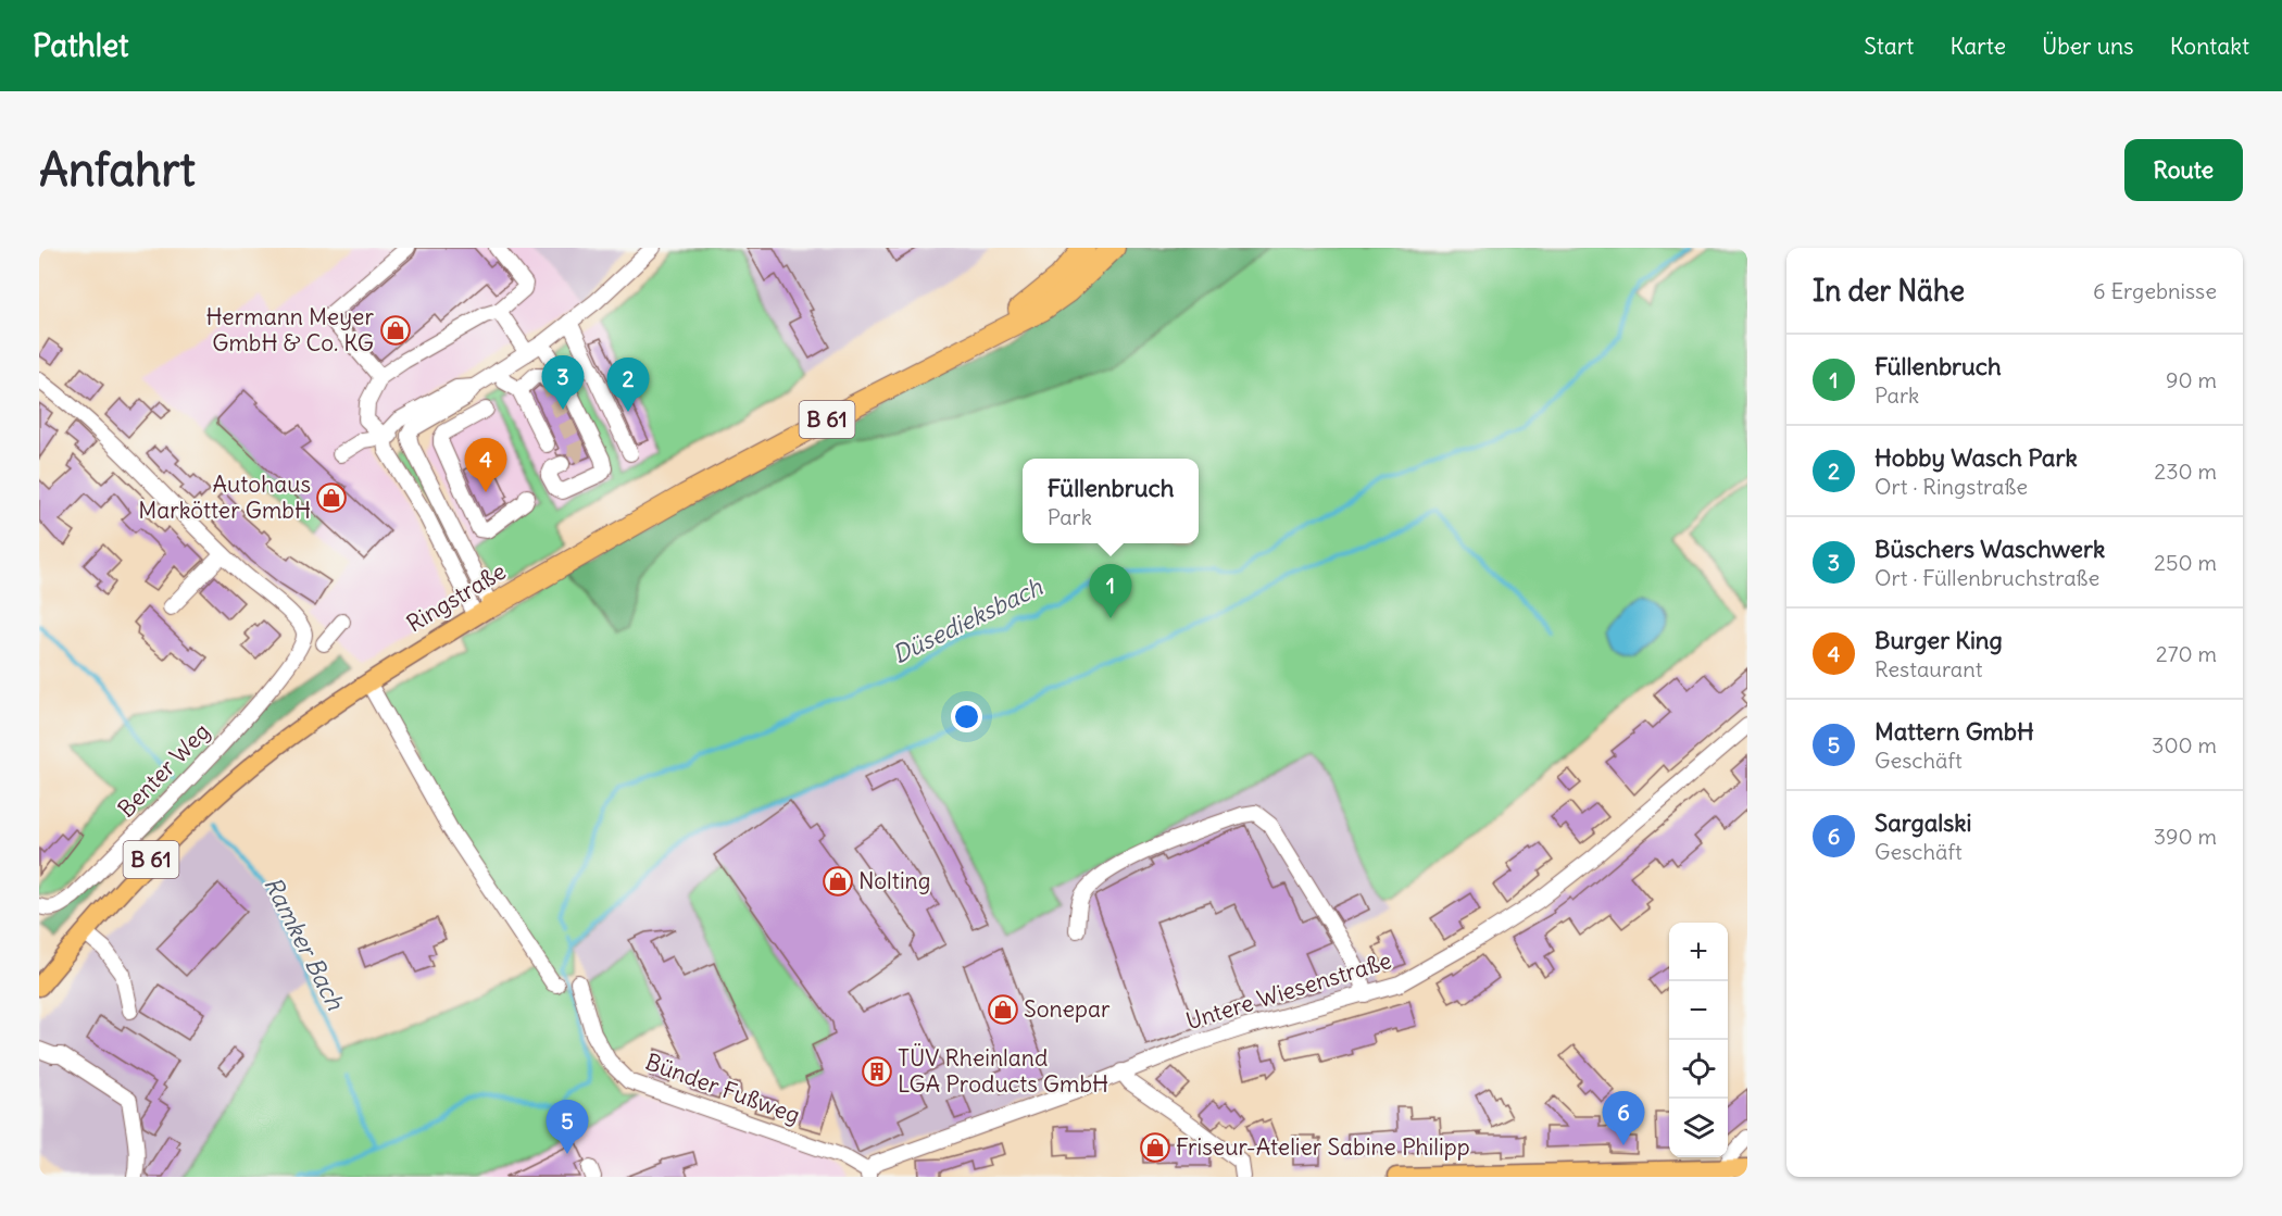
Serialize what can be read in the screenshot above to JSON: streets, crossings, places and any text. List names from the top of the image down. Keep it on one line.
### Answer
{"streets":{"highway":["B 61","Ringstraße"],"street":["Benter Weg","Untere Wiesenstraße","Bünder Fußweg"]},"crossings":[["Untere Wiesenstraße","Bünder Fußweg"]],"water":["Düsedieksbach","Ramker Bach"],"places":{"shop":["Hermann Meyer GmbH & Co. KG","Autohaus Markötter GmbH","Nolting","Sonepar","Friseur-Atelier Sabine Philipp"],"building":["TÜV Rheinland LGA Products GmbH"]},"page":{"header":"Pathlet","nav":["Start","Karte","Über uns","Kontakt"],"buttons":"Route","title":"Anfahrt","heading":["In der Nähe","6 Ergebnisse"],"list":[{"mark":"1","name":"Füllenbruch","note":"Park","value":"90 m"},{"mark":"2","name":"Hobby Wasch Park","note":"Ort · Ringstraße","value":"230 m"},{"mark":"3","name":"Büschers Waschwerk","note":"Ort · Füllenbruchstraße","value":"250 m"},{"mark":"4","name":"Burger King","note":"Restaurant","value":"270 m"},{"mark":"5","name":"Mattern GmbH","note":"Geschäft","value":"300 m"},{"mark":"6","name":"Sargalski","note":"Geschäft","value":"390 m"}],"pins":["3","2","4","1","6","5"],"popup":["Füllenbruch","Park"],"map_buttons":["+","−"]}}
